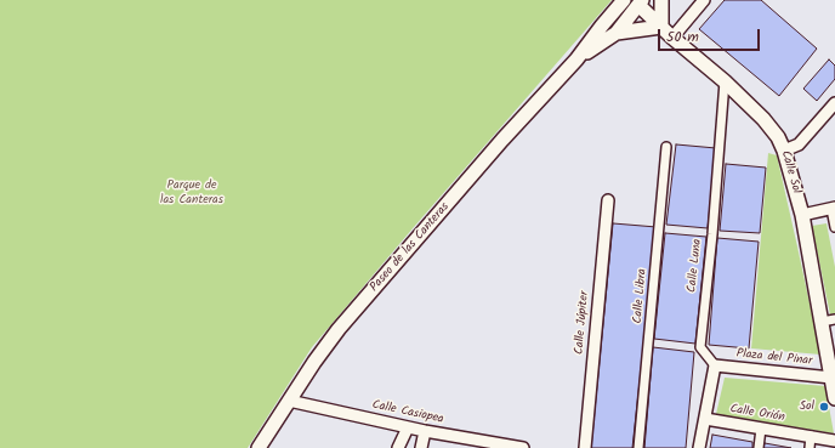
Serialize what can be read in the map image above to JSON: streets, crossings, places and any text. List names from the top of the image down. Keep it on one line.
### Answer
{"streets":{"street":["Calle Sol","Paseo de las Canteras","Calle Luna","Calle Libra","Calle Júpiter","Plaza del Pinar","Calle Casiopea","Calle Orión"]},"crossings":[["Calle Sol","Calle Luna"],["Calle Sol","Plaza del Pinar"],["Paseo de las Canteras","Calle Casiopea"],["Calle Luna","Plaza del Pinar"]],"parks":["Parque de las Canteras"],"places":["Sol"],"scale_bar":"50 m"}
